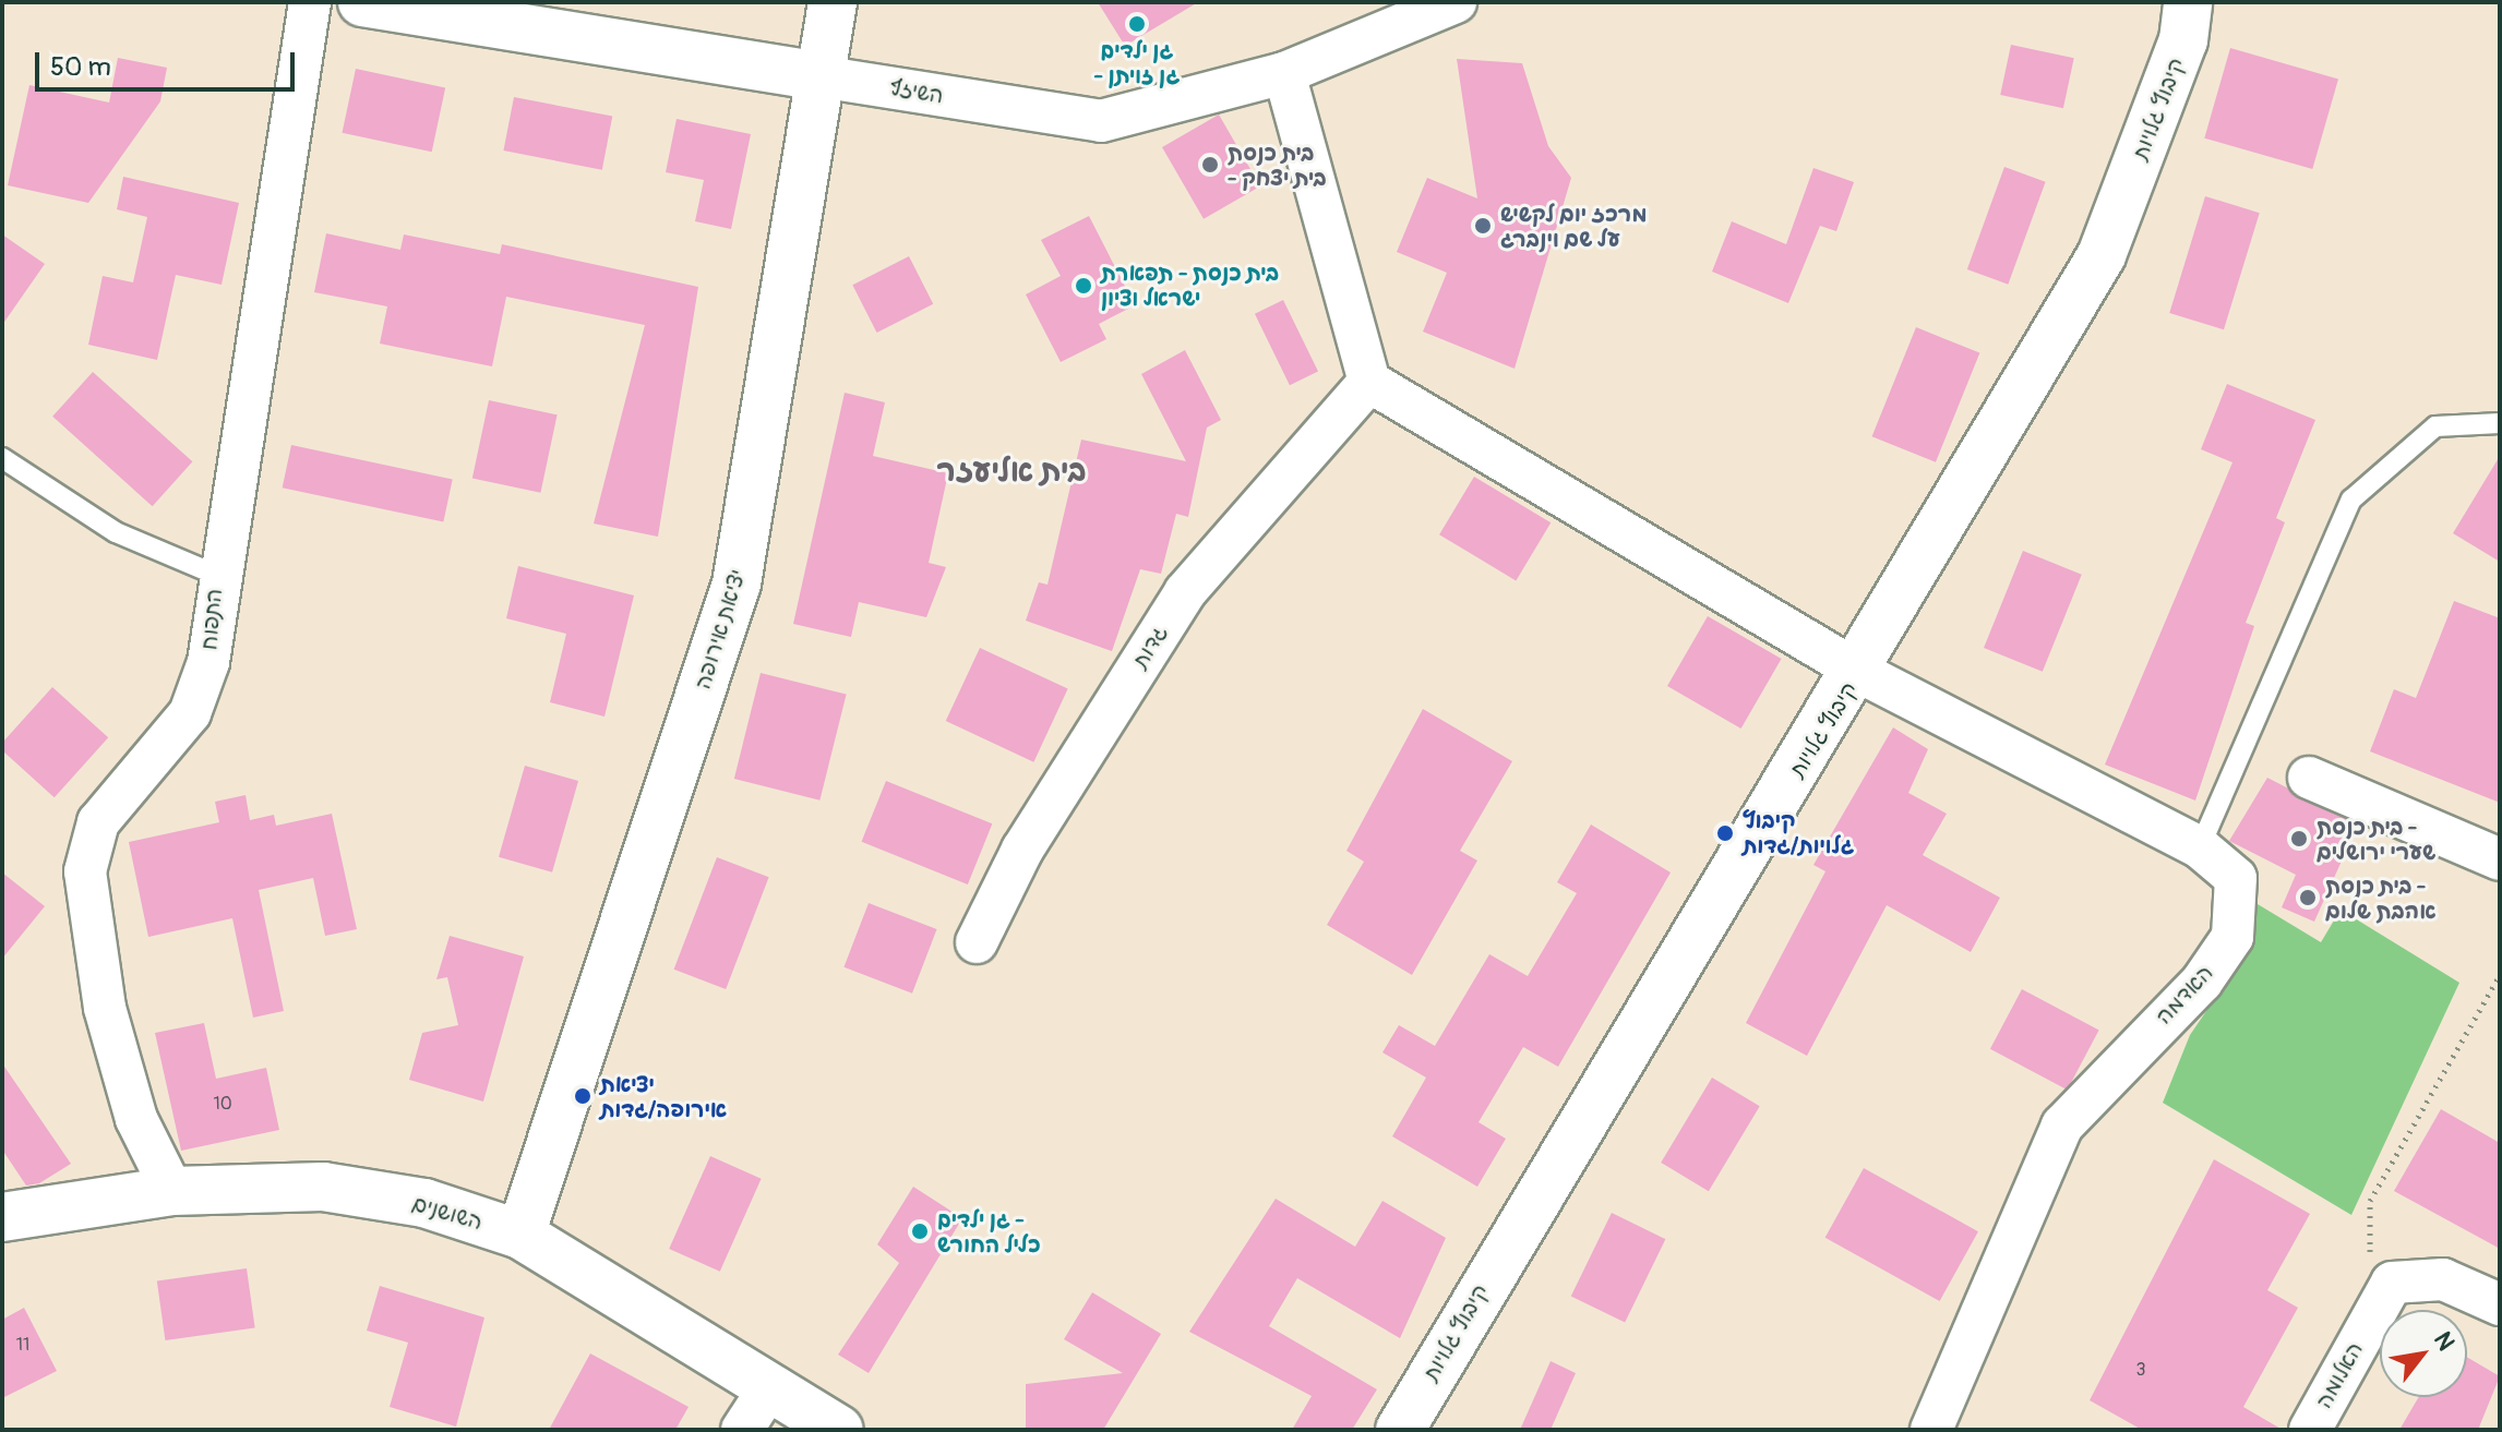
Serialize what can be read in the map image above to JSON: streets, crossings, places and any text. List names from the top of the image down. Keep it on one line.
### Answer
{"streets":{"street":["השיזף","קיבוץ גלויות","התפוח","יציאת אירופה","גדות","האדמה","השושנים","האלומה"]},"crossings":[["השיזף","יציאת אירופה"],["קיבוץ גלויות","האדמה"],["התפוח","השושנים"],["יציאת אירופה","השושנים"],["גדות","האדמה"]],"districts":["בית אליעזר"],"places":["גן ילדים - גן זויתן","בית כנסת - בית יצחק","מרכז יום לקשיש על שם וינברג","בית כנסת - תפארת ישראל וציון","קיבוץ גלויות/גדות","בית כנסת - שערי ירושלים","בית כנסת - אהבת שלום","יציאת אירופה/גדות","גן ילדים - כליל החורש"],"house_numbers":["10","11","3"],"scale_bar":"50 m","north":"top right"}
